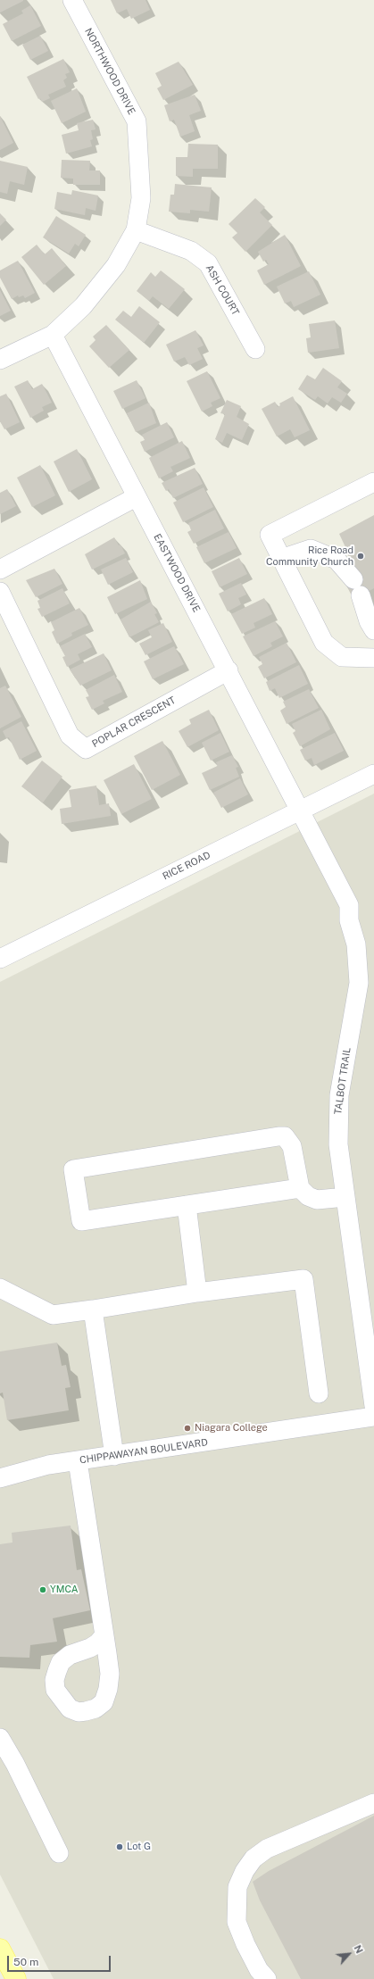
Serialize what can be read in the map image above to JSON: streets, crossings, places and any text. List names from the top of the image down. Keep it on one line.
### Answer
{"streets":{"street":["NORTHWOOD DRIVE","ASH COURT","EASTWOOD DRIVE","POPLAR CRESCENT","RICE ROAD","TALBOT TRAIL","CHIPPAWAYAN BOULEVARD"]},"crossings":[["NORTHWOOD DRIVE","ASH COURT"],["NORTHWOOD DRIVE","EASTWOOD DRIVE"],["EASTWOOD DRIVE","POPLAR CRESCENT"],["EASTWOOD DRIVE","RICE ROAD"],["EASTWOOD DRIVE","TALBOT TRAIL"],["RICE ROAD","TALBOT TRAIL"]],"places":["Rice Road Community Church","Niagara College","YMCA","Lot G"],"scale_bar":"50 m","north":"top right"}
